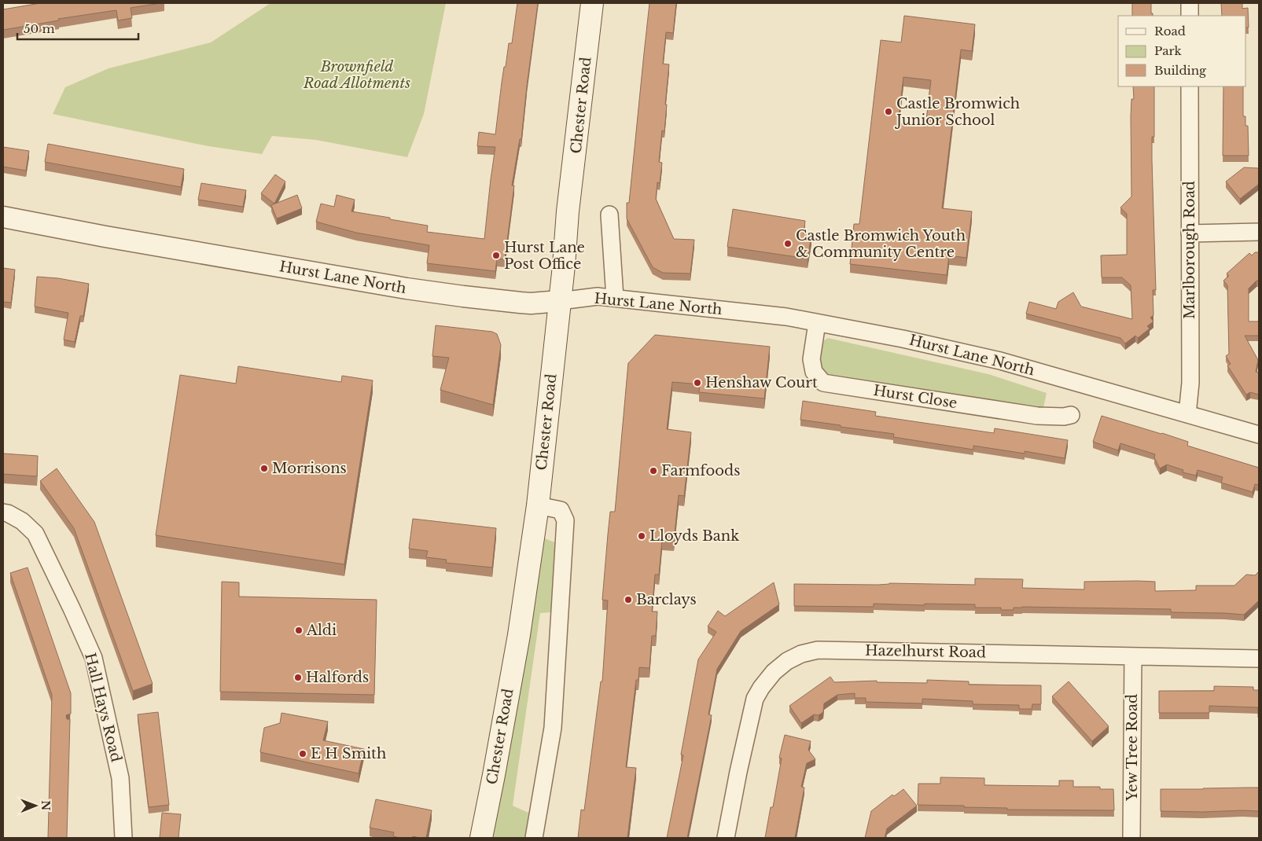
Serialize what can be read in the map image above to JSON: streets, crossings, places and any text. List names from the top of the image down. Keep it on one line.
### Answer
{"streets":{"main road":["Chester Road"],"street":["Marlborough Road","Hurst Lane North","Hurst Close","Hazelhurst Road","Hall Hays Road","Yew Tree Road"]},"crossings":[["Chester Road","Hurst Lane North"],["Marlborough Road","Hurst Lane North"],["Hurst Lane North","Hurst Close"],["Hazelhurst Road","Yew Tree Road"]],"parks":["Brownfield Road Allotments"],"places":["Castle Bromwich Junior School","Castle Bromwich Youth & Community Centre","Hurst Lane Post Office","Henshaw Court","Morrisons","Farmfoods","Lloyds Bank","Barclays","Aldi","Halfords","E H Smith"],"legend":["Road","Park","Building"],"scale_bar":"50 m","north":"right"}
